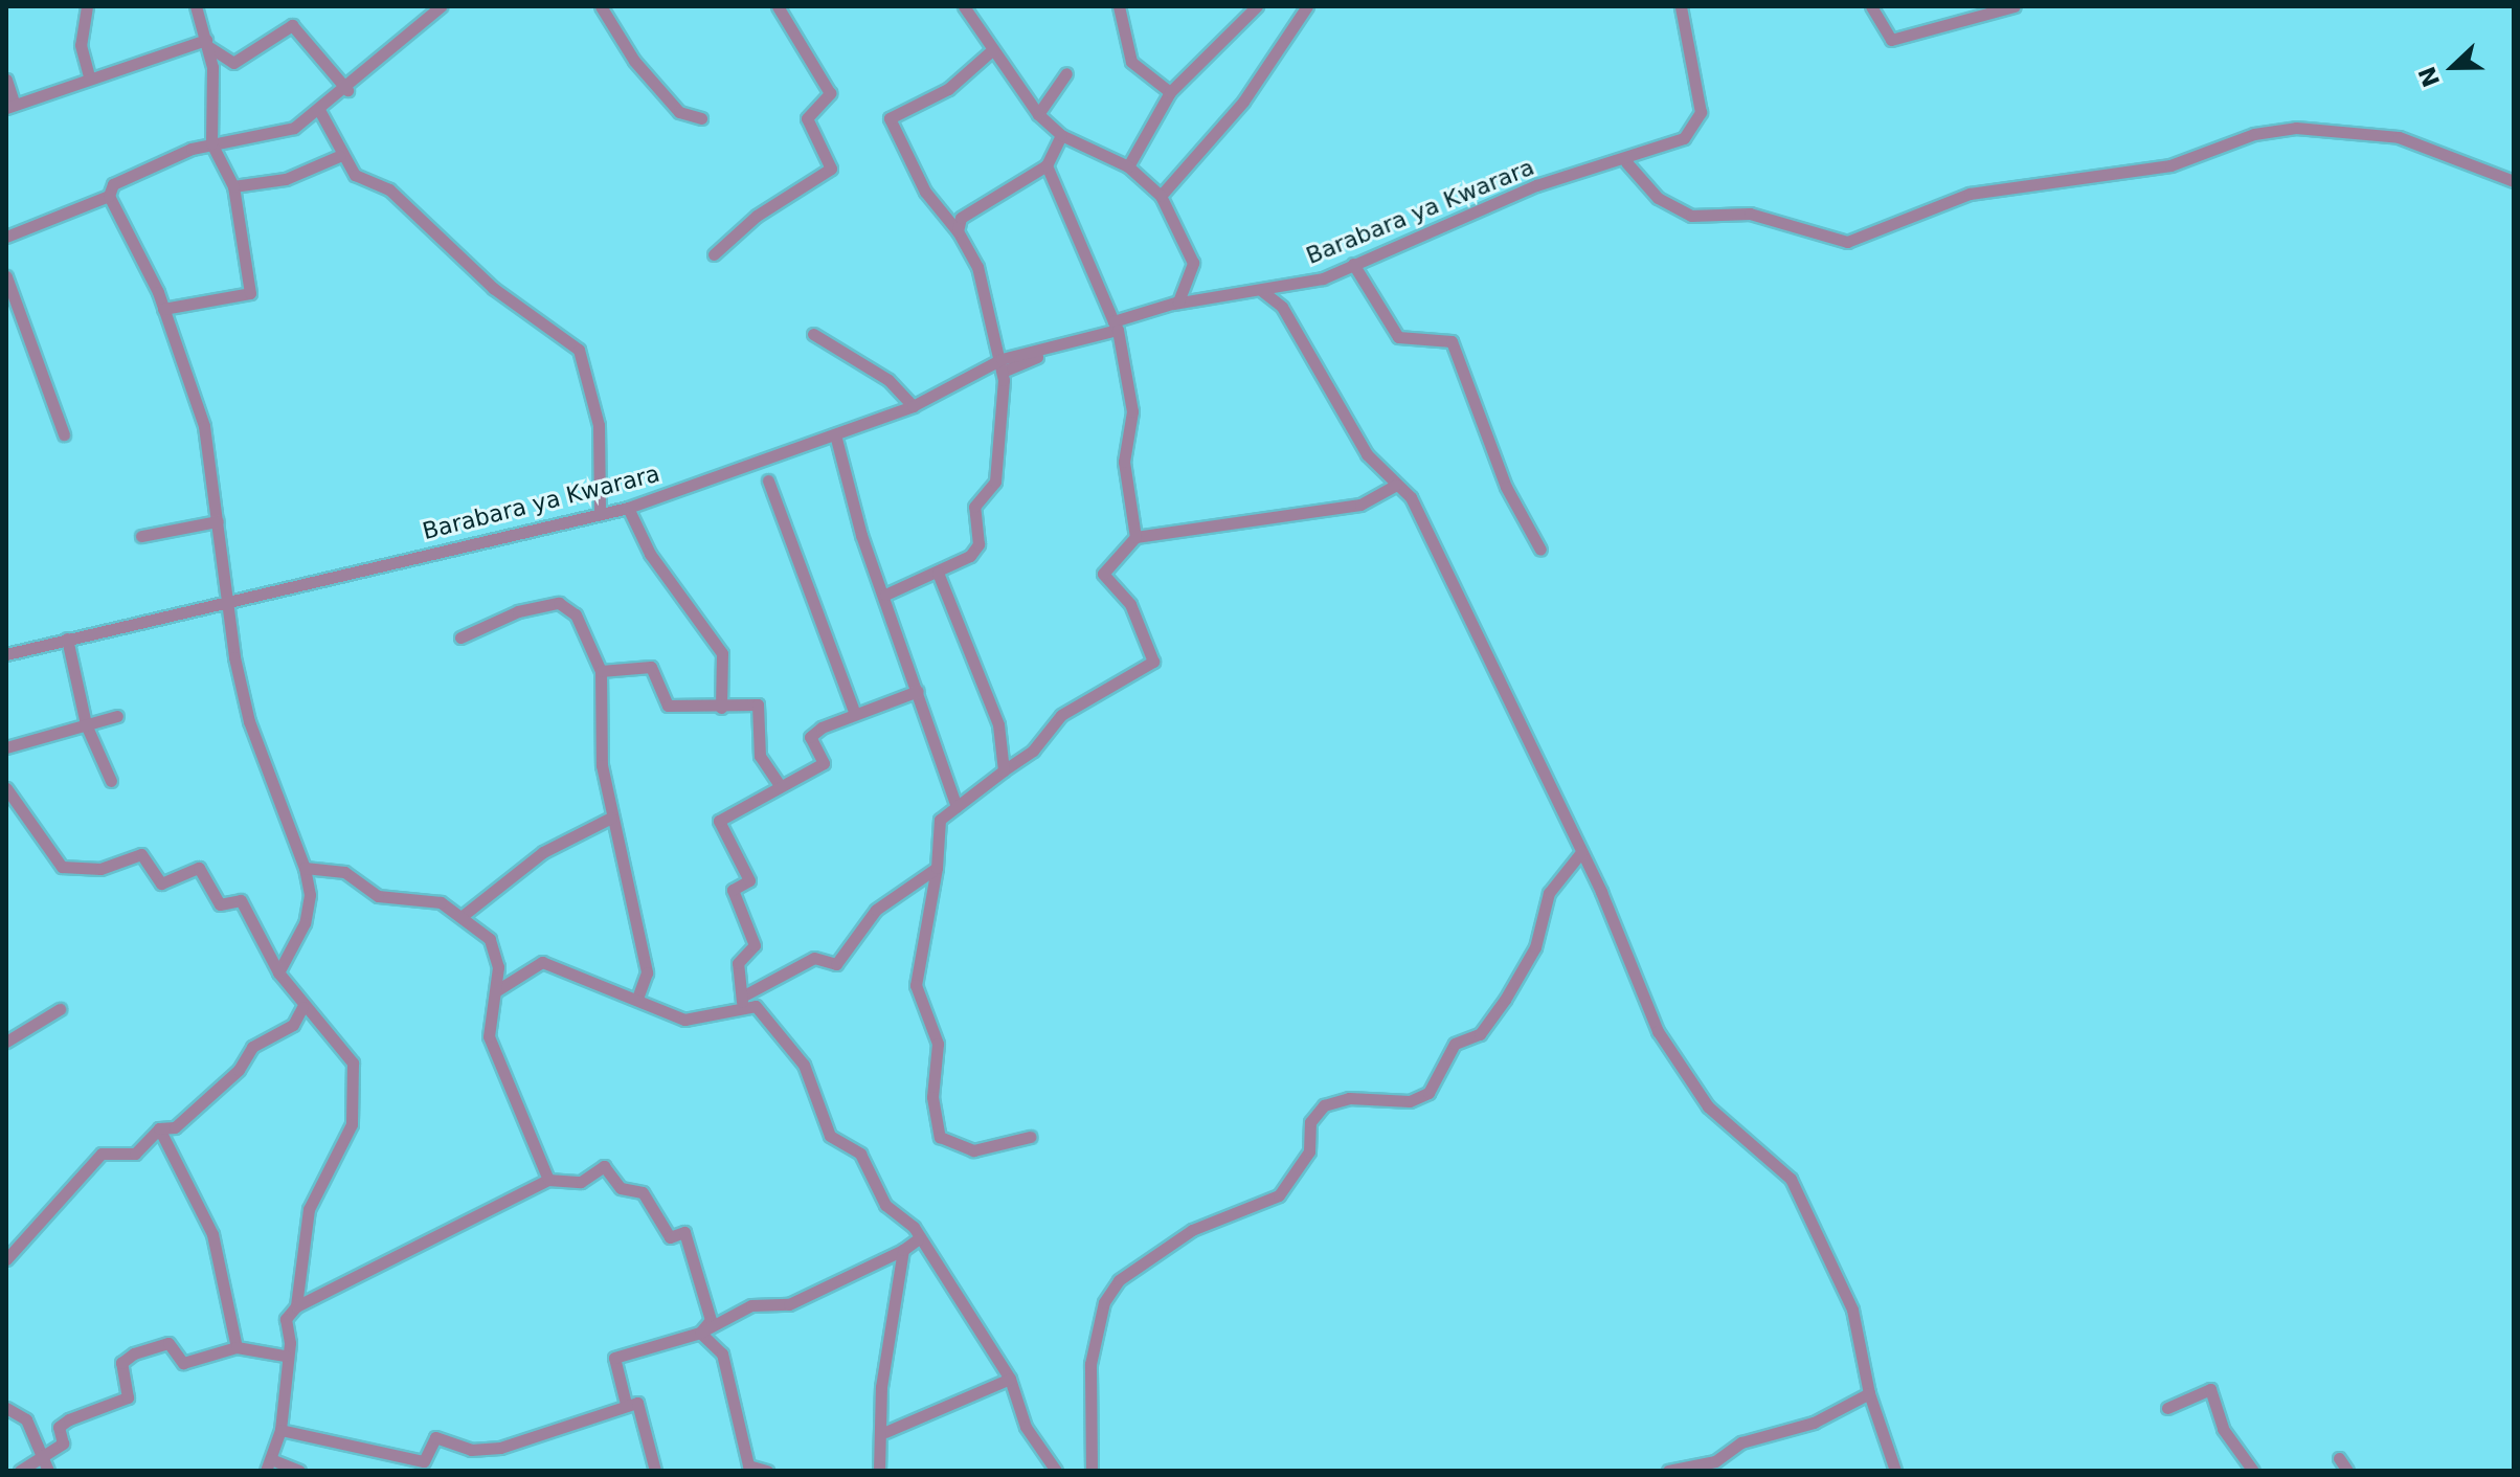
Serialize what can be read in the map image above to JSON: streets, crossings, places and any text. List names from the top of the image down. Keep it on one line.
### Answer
{"streets":{"street":["Barabara ya Kwarara"]},"north":"left"}
